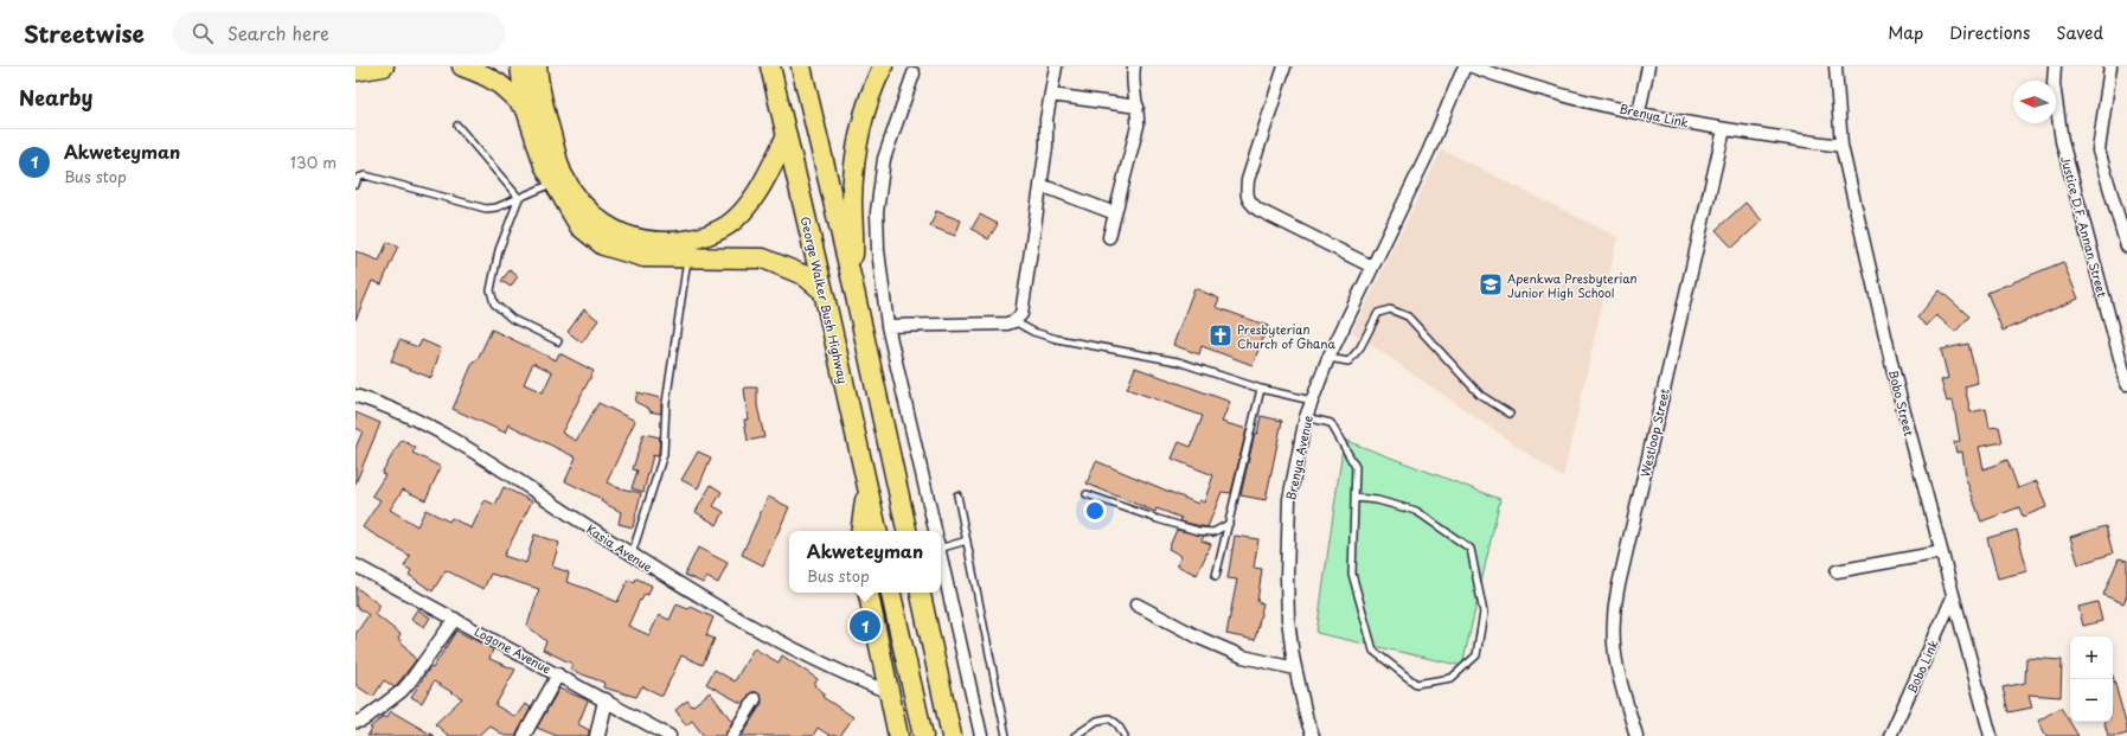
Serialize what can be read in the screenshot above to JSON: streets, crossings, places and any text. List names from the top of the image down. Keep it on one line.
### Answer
{"streets":{"highway":["George Walker Bush Highway"],"street":["Brenya Link","Justice D.F. Annan Street","Bobo Street","Westloop Street","Brenya Avenue","Kasia Avenue","Logone Avenue","Bobo Link"]},"crossings":[["Brenya Link","Bobo Street"],["Brenya Link","Westloop Street"],["Bobo Street","Bobo Link"]],"places":{"school or university":["Apenkwa Presbyterian Junior High School"],"church":["Presbyterian Church of Ghana"]},"north":"left","page":{"header":"Streetwise","search":"Search here","nav":["Map","Directions","Saved"],"heading":"Nearby","list":[{"mark":"1","name":"Akweteyman","note":"Bus stop","value":"130 m"}],"popup":["Akweteyman","Bus stop"],"pins":"1","map_buttons":["+","−"]}}
